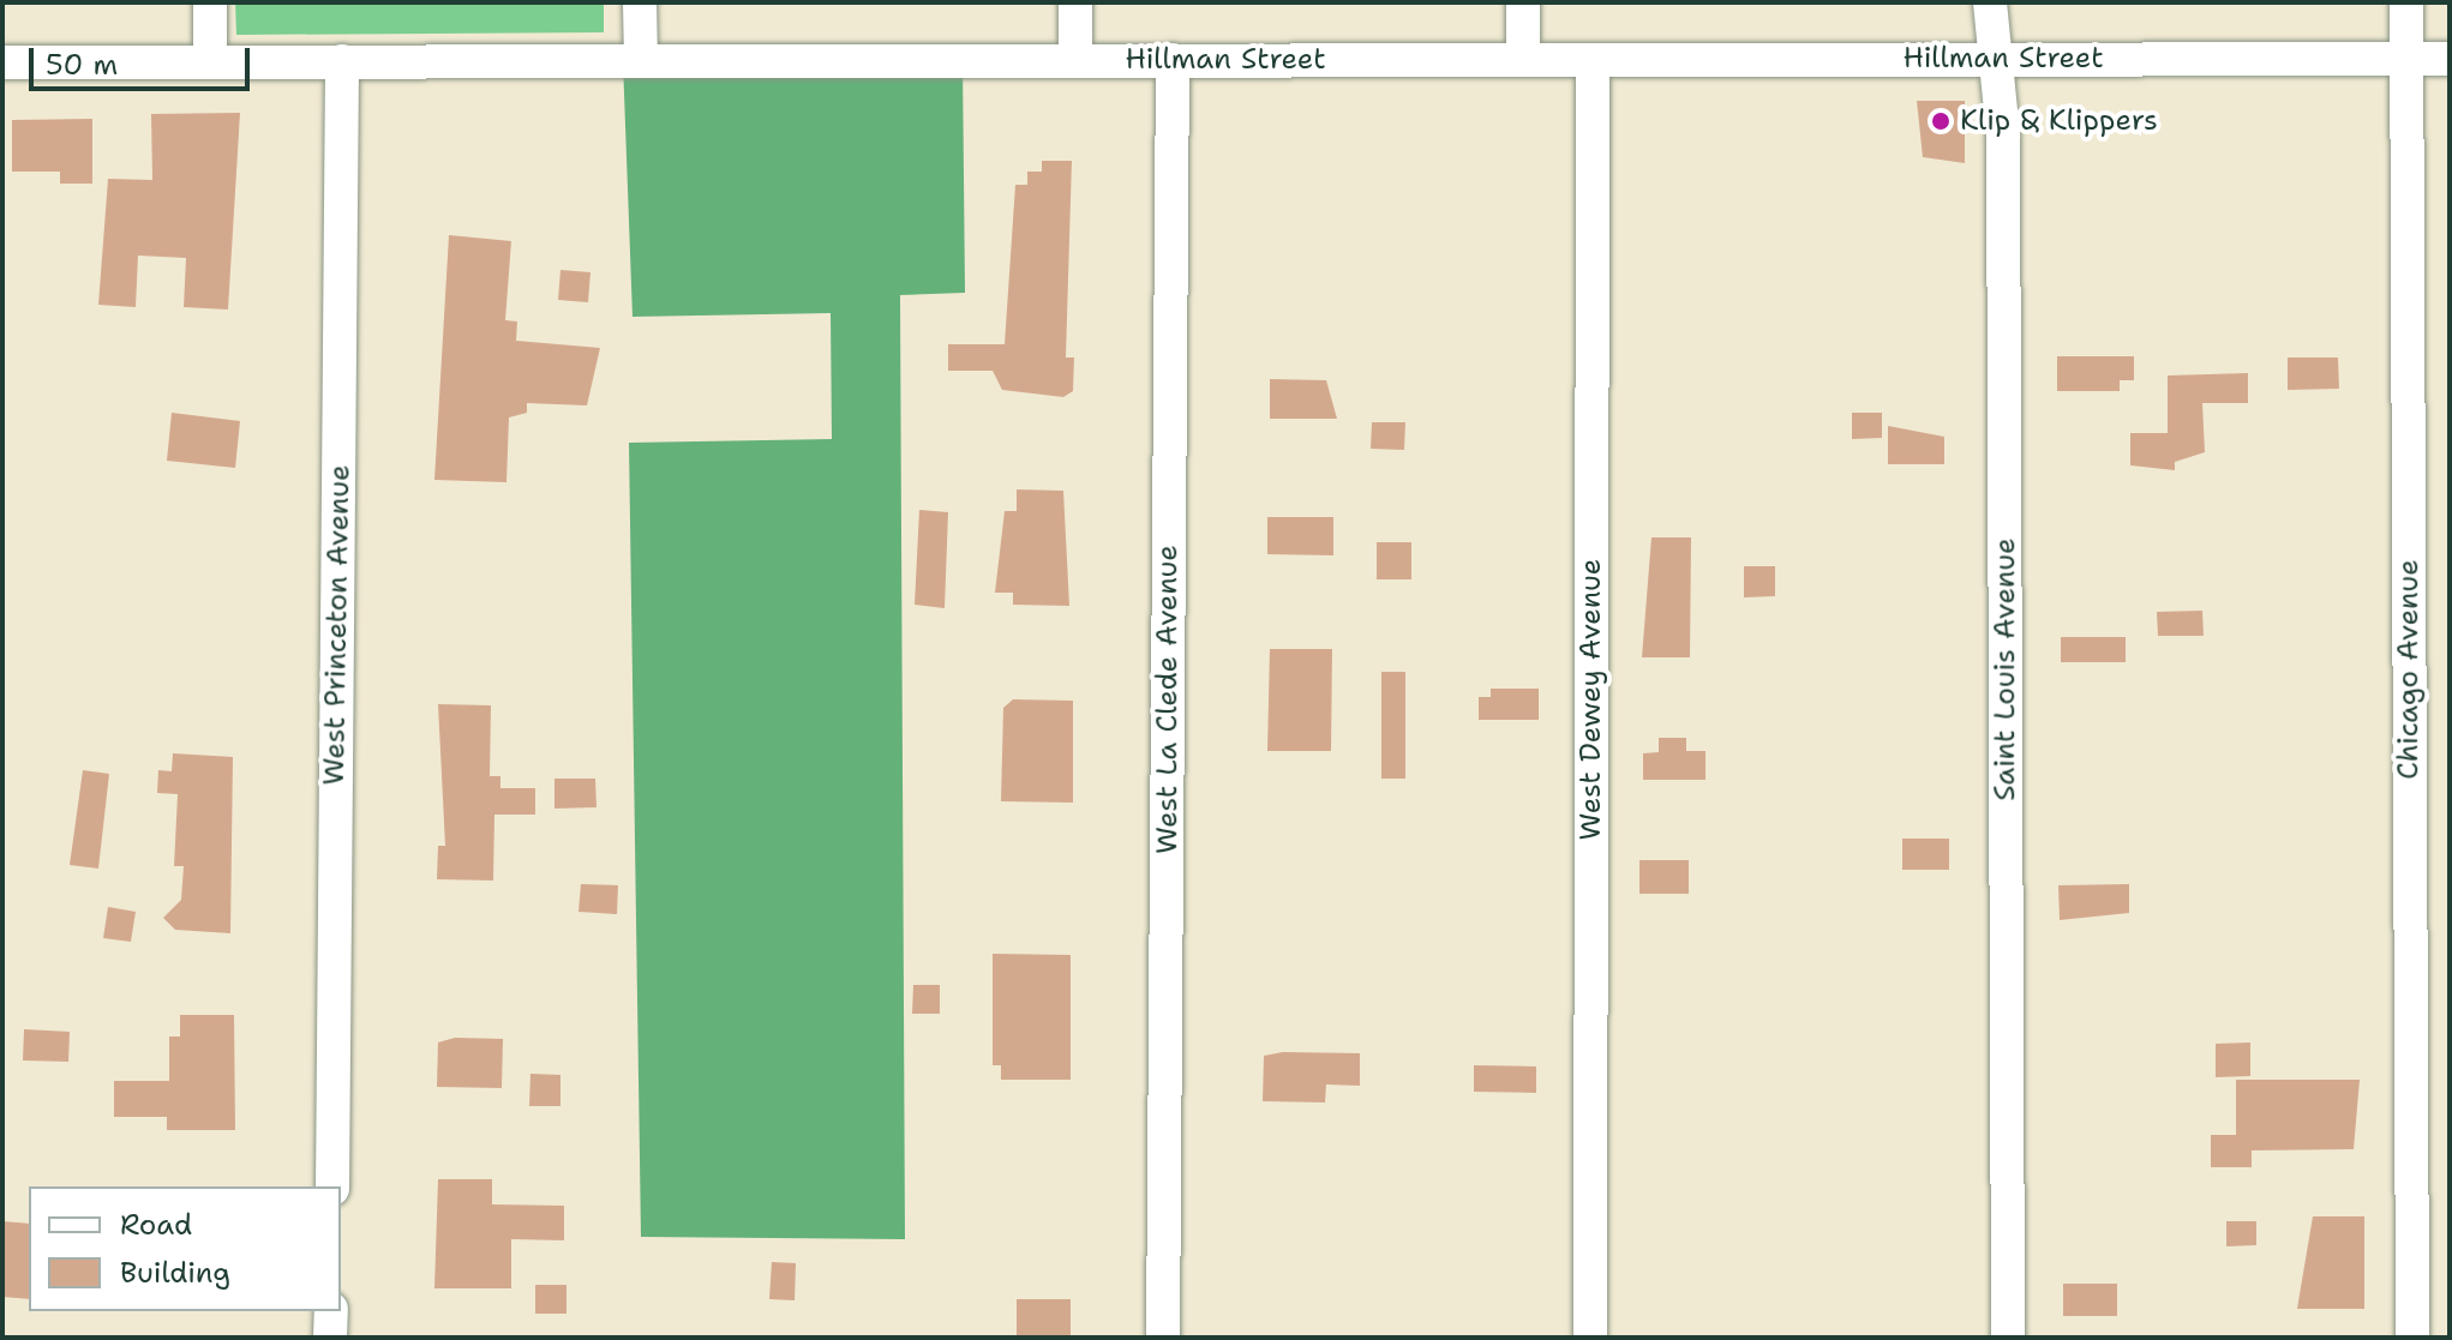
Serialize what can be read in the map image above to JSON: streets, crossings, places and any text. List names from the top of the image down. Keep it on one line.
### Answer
{"streets":{"street":["Hillman Street","West Princeton Avenue","Saint Louis Avenue","Chicago Avenue","West La Clede Avenue","West Dewey Avenue"]},"crossings":[["Hillman Street","West Princeton Avenue"],["Hillman Street","Saint Louis Avenue"],["Hillman Street","Chicago Avenue"],["Hillman Street","West La Clede Avenue"],["Hillman Street","West Dewey Avenue"]],"places":["Klip & Klippers"],"legend":["Road","Building"],"scale_bar":"50 m"}
